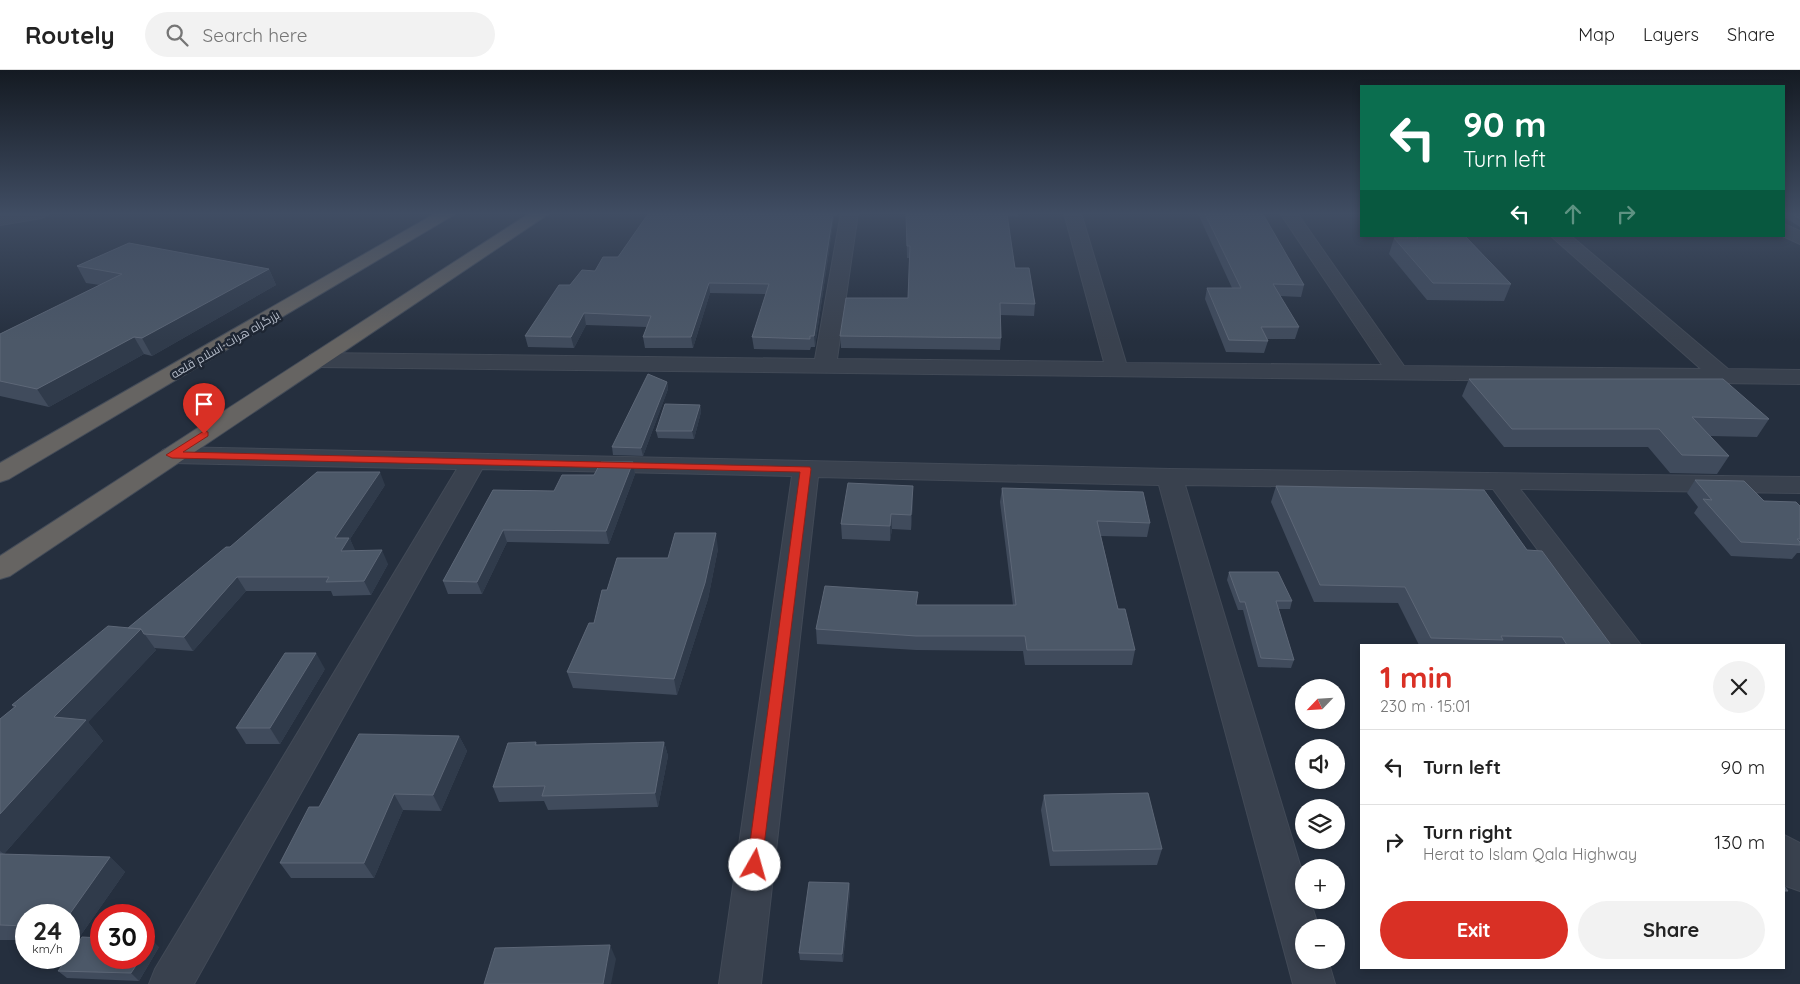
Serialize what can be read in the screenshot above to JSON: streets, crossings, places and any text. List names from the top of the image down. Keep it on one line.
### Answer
{"streets":{"highway":["بزرگراه هرات-اسلام قلعه"]},"north":"bottom left","page":{"header":"Routely","search":"Search here","nav":["Map","Layers","Share"],"turn":["90 m","Turn left"],"heading":["1 min","230 m · 15:01"],"map_buttons":["+","−"],"list":[{"name":"Turn left","value":"90 m"},{"name":"Turn right","note":"Herat to Islam Qala Highway","value":"130 m"}],"buttons":["Exit","Share"],"speed":"24 km/h","limit":"30"}}
